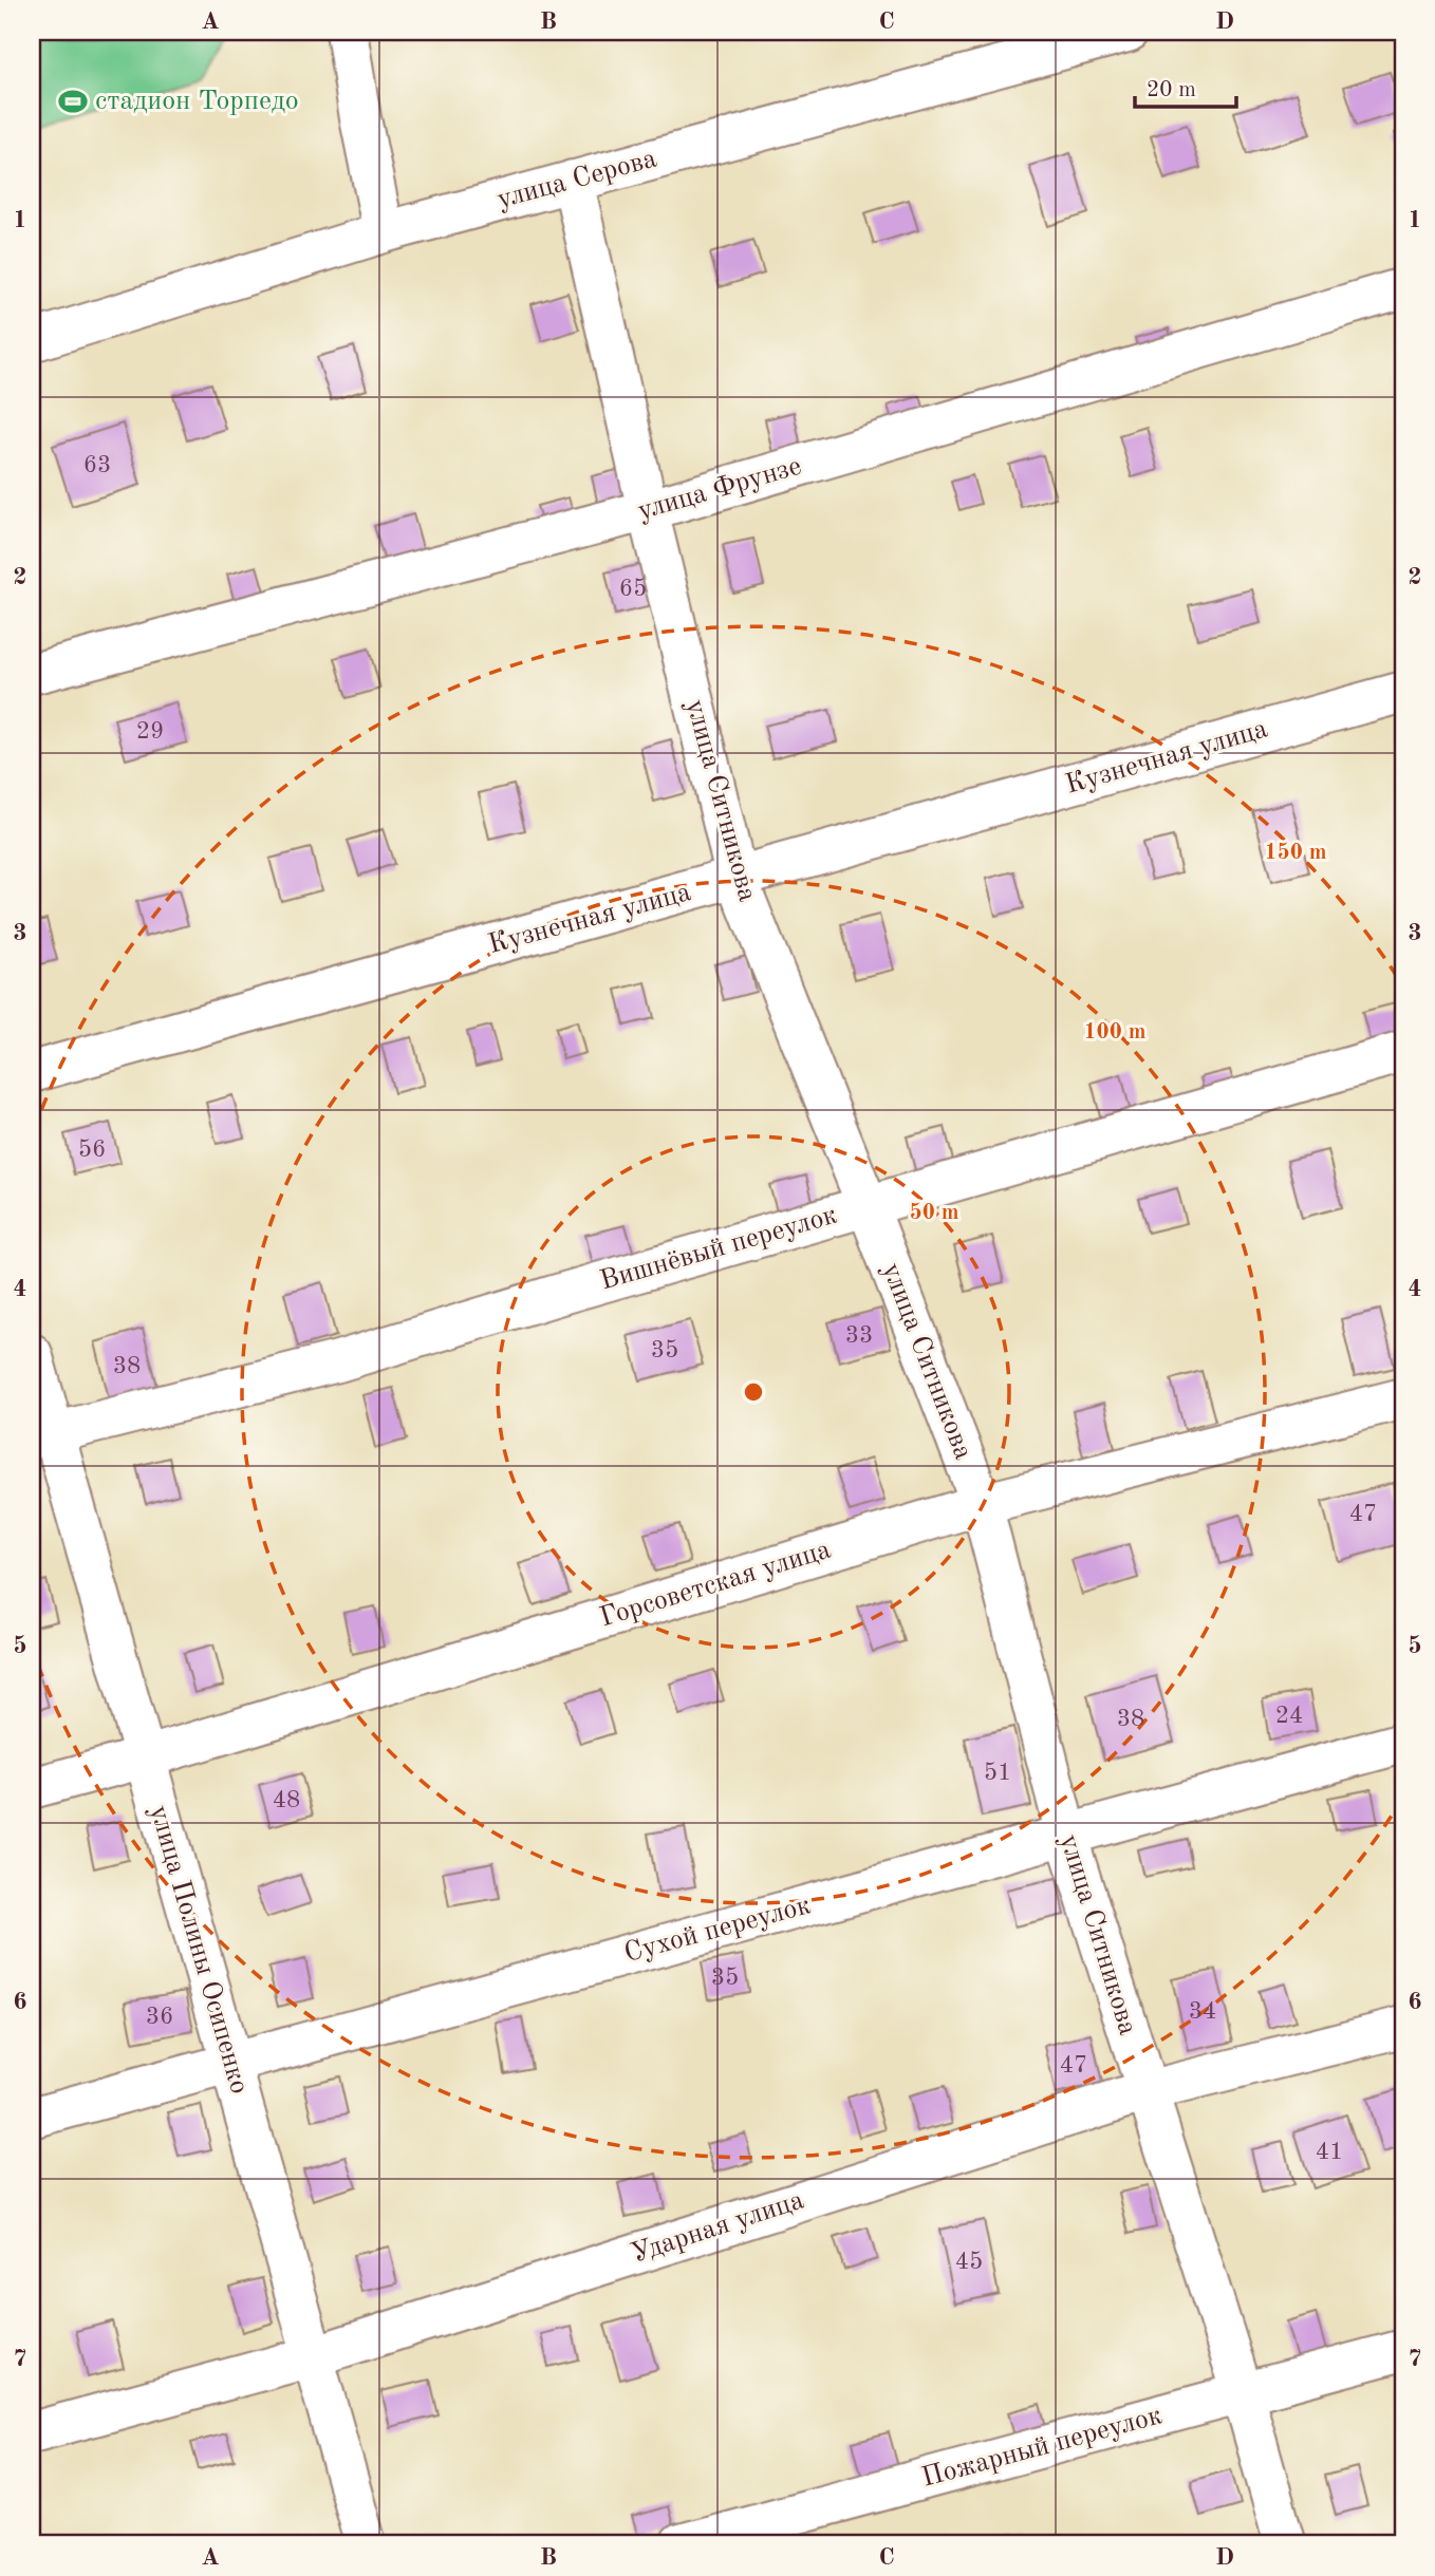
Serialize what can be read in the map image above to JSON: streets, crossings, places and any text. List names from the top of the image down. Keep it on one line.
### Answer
{"streets":{"street":["улица Серова","улица Фрунзе","Кузнечная улица","улица Ситникова","Вишнёвый переулок","Горсоветская улица","Сухой переулок","улица Полины Осипенко","Ударная улица","Пожарный переулок"]},"crossings":[["улица Серова","улица Ситникова"],["улица Фрунзе","улица Ситникова"],["Кузнечная улица","улица Ситникова"],["улица Ситникова","Вишнёвый переулок"],["улица Ситникова","Горсоветская улица"],["улица Ситникова","Сухой переулок"],["улица Ситникова","Ударная улица"],["улица Ситникова","Пожарный переулок"],["Вишнёвый переулок","улица Полины Осипенко"],["Горсоветская улица","улица Полины Осипенко"],["Сухой переулок","улица Полины Осипенко"],["улица Полины Осипенко","Ударная улица"]],"places":{"sports":["стадион Торпедо"]},"house_numbers":["63","65","29","56","33","35","38","47","24","38","51","48","35","34","36","47","41","45"],"scale_bar":"20 m","grid":{"columns":["A","B","C","D"],"rows":["1","2","3","4","5","6","7"]},"rings":["150 m","100 m","50 m"]}
